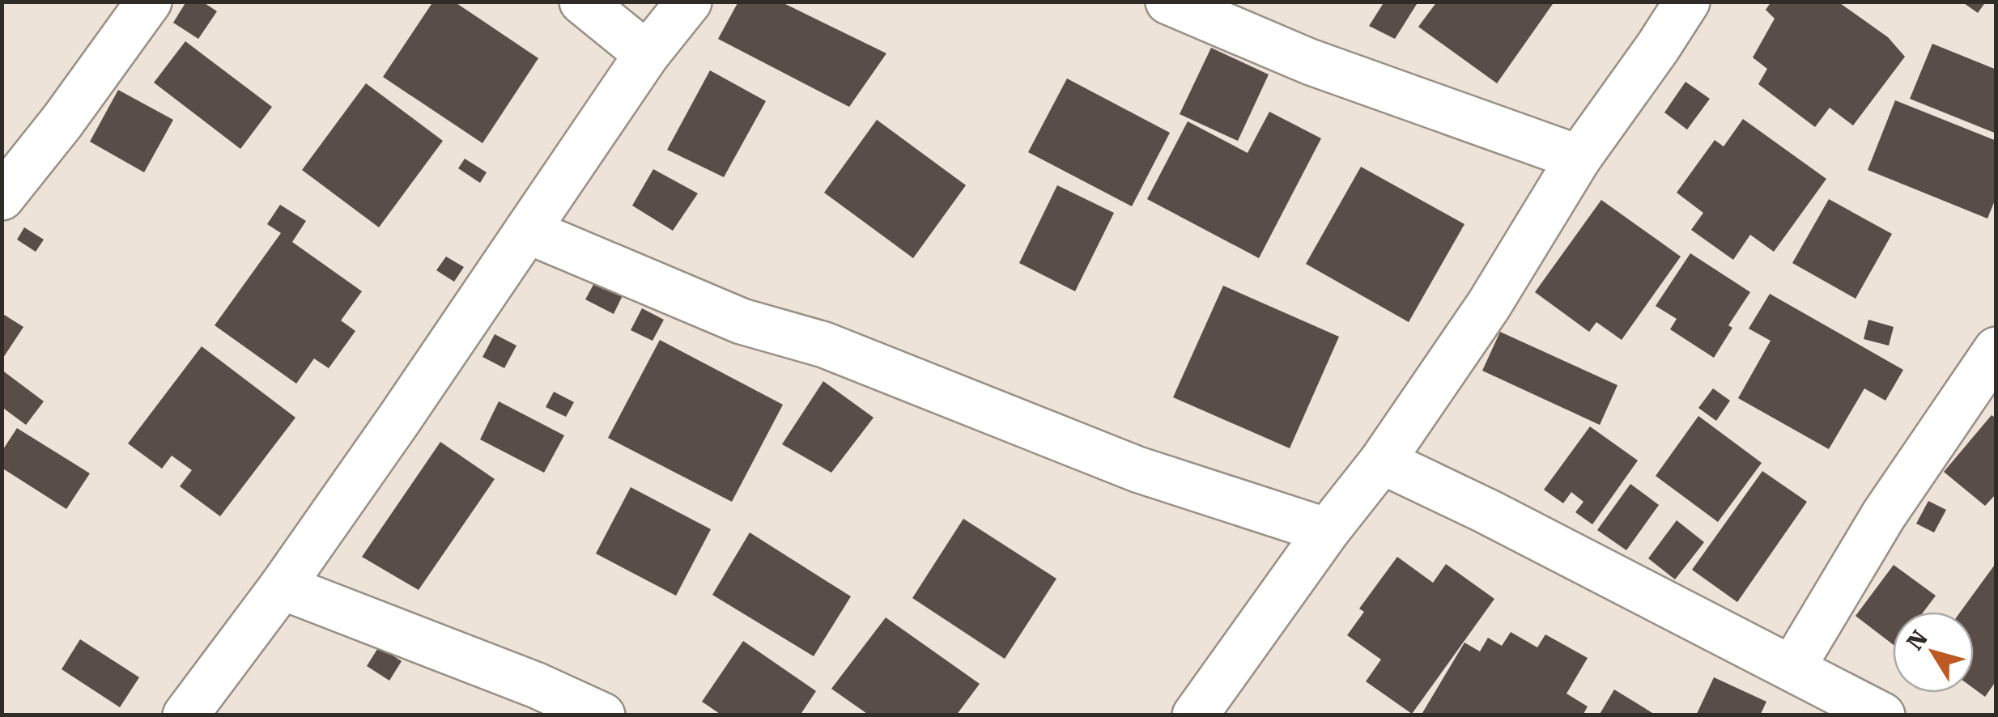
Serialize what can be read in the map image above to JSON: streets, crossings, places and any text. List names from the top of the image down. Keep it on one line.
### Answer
{"north":"top left"}
